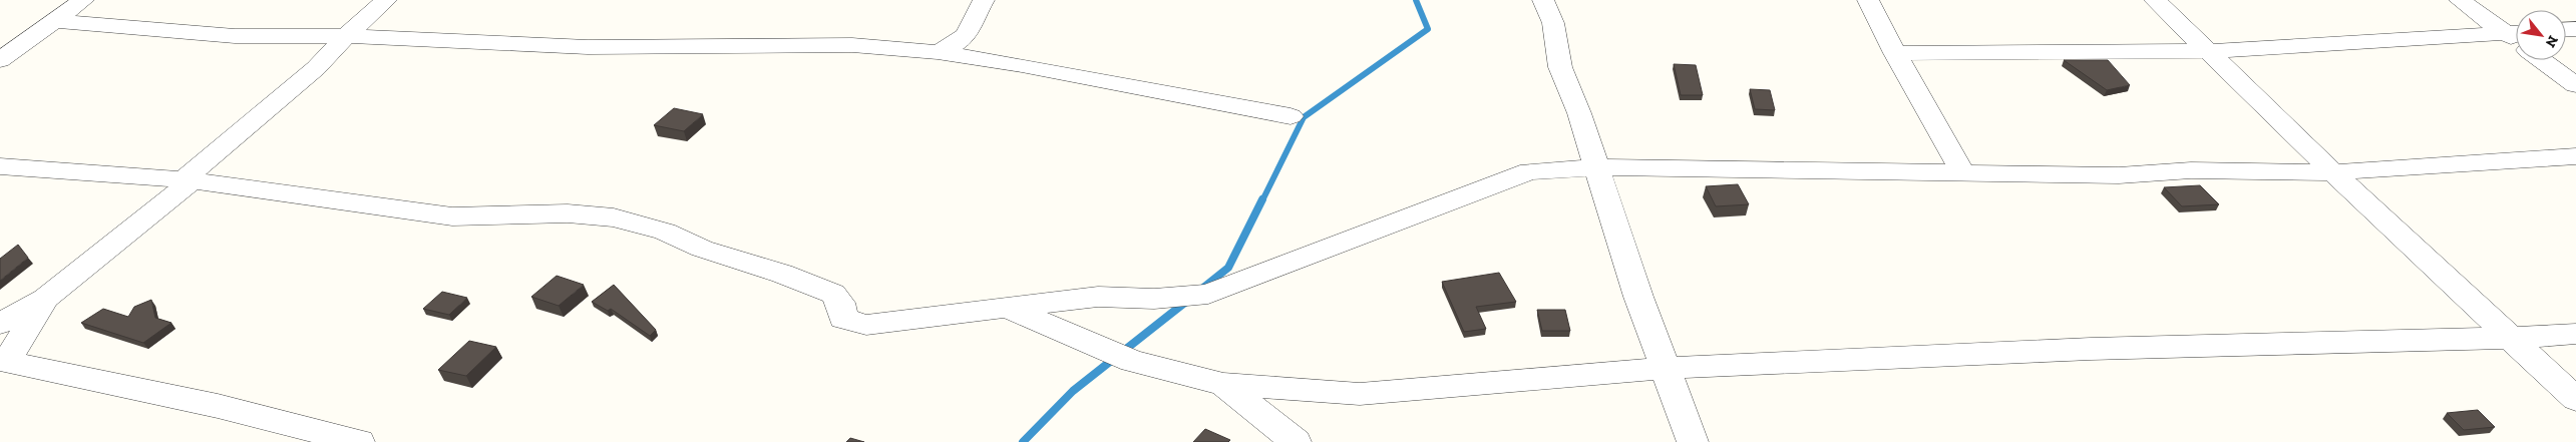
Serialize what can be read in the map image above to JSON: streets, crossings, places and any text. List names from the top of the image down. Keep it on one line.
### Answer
{"north":"bottom right"}
